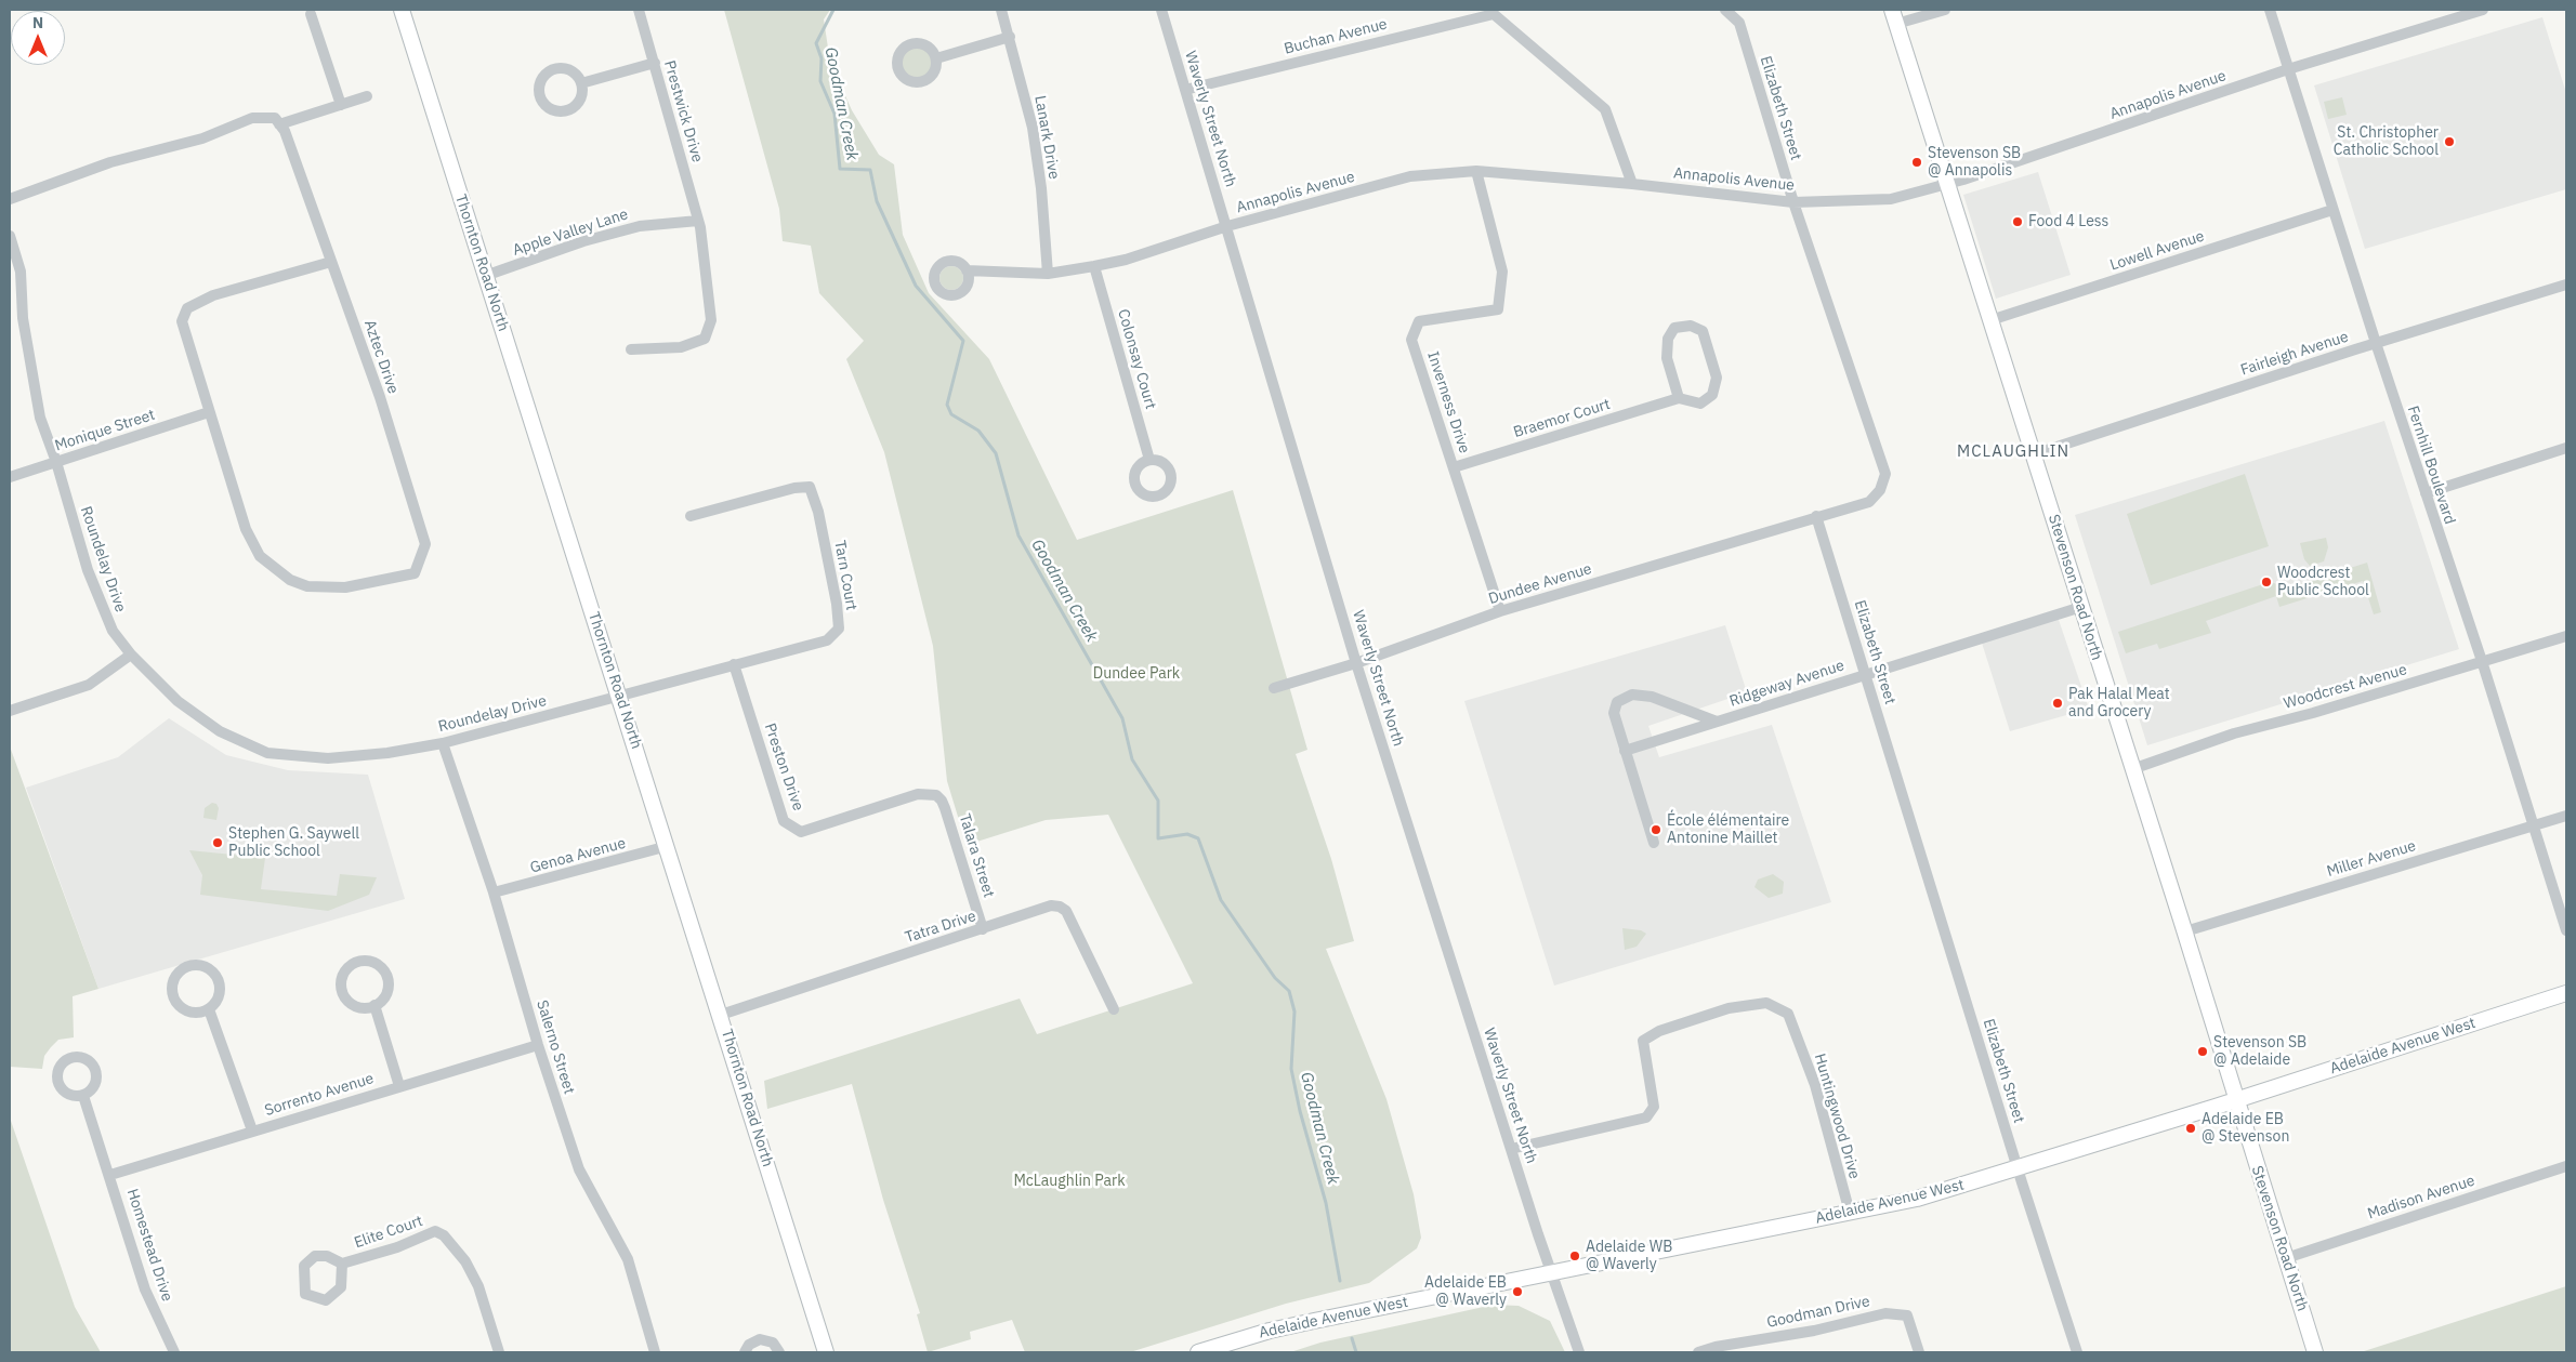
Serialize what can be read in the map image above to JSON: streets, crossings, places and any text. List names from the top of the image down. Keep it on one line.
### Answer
{"streets":{"main road":["Thornton Road North","Stevenson Road North","Adelaide Avenue West"],"street":["Buchan Avenue","Annapolis Avenue","Elizabeth Street","Prestwick Drive","Waverly Street North","Lanark Drive","Apple Valley Lane","Lowell Avenue","Fairleigh Avenue","Aztec Drive","Colonsay Court","Inverness Drive","Braemor Court","Monique Street","Fernhill Boulevard","Roundelay Drive","Tarn Court","Dundee Avenue","Ridgeway Avenue","Woodcrest Avenue","Preston Drive","Genoa Avenue","Talara Street","Miller Avenue","Tatra Drive","Salerno Street","Sorrento Avenue","Huntingwood Drive","Madison Avenue","Elite Court","Homestead Drive","Goodman Drive"]},"crossings":[["Buchan Avenue","Waverly Street North"],["Annapolis Avenue","Elizabeth Street"],["Annapolis Avenue","Waverly Street North"],["Annapolis Avenue","Lanark Drive"],["Annapolis Avenue","Colonsay Court"],["Annapolis Avenue","Inverness Drive"],["Annapolis Avenue","Fernhill Boulevard"],["Annapolis Avenue","Stevenson Road North"],["Elizabeth Street","Dundee Avenue"],["Elizabeth Street","Ridgeway Avenue"],["Elizabeth Street","Adelaide Avenue West"],["Prestwick Drive","Apple Valley Lane"],["Waverly Street North","Dundee Avenue"],["Waverly Street North","Adelaide Avenue West"],["Waverly Street North","Huntingwood Drive"],["Apple Valley Lane","Thornton Road North"],["Lowell Avenue","Fernhill Boulevard"],["Lowell Avenue","Stevenson Road North"],["Thornton Road North","Roundelay Drive"],["Thornton Road North","Tarn Court"],["Thornton Road North","Genoa Avenue"],["Thornton Road North","Tatra Drive"],["Fairleigh Avenue","Fernhill Boulevard"],["Fairleigh Avenue","Stevenson Road North"],["Aztec Drive","Monique Street"],["Inverness Drive","Braemor Court"],["Inverness Drive","Dundee Avenue"],["Monique Street","Roundelay Drive"],["Fernhill Boulevard","Woodcrest Avenue"],["Fernhill Boulevard","Miller Avenue"],["Roundelay Drive","Tarn Court"],["Roundelay Drive","Salerno Street"],["Tarn Court","Preston Drive"],["Stevenson Road North","Ridgeway Avenue"],["Stevenson Road North","Woodcrest Avenue"],["Stevenson Road North","Miller Avenue"],["Stevenson Road North","Adelaide Avenue West"],["Stevenson Road North","Madison Avenue"],["Preston Drive","Talara Street"],["Genoa Avenue","Salerno Street"],["Talara Street","Tatra Drive"],["Adelaide Avenue West","Huntingwood Drive"],["Salerno Street","Sorrento Avenue"],["Sorrento Avenue","Homestead Drive"]],"districts":["MCLAUGHLIN"],"water":["Goodman Creek"],"parks":["Dundee Park","McLaughlin Park"],"places":["St. Christopher Catholic School","Stevenson SB @ Annapolis","Food 4 Less","Woodcrest Public School","Pak Halal Meat and Grocery","École élémentaire Antonine Maillet","Stephen G. Saywell Public School","Stevenson SB @ Adelaide","Adelaide EB @ Stevenson","Adelaide WB @ Waverly","Adelaide EB @ Waverly"],"north":"top"}
